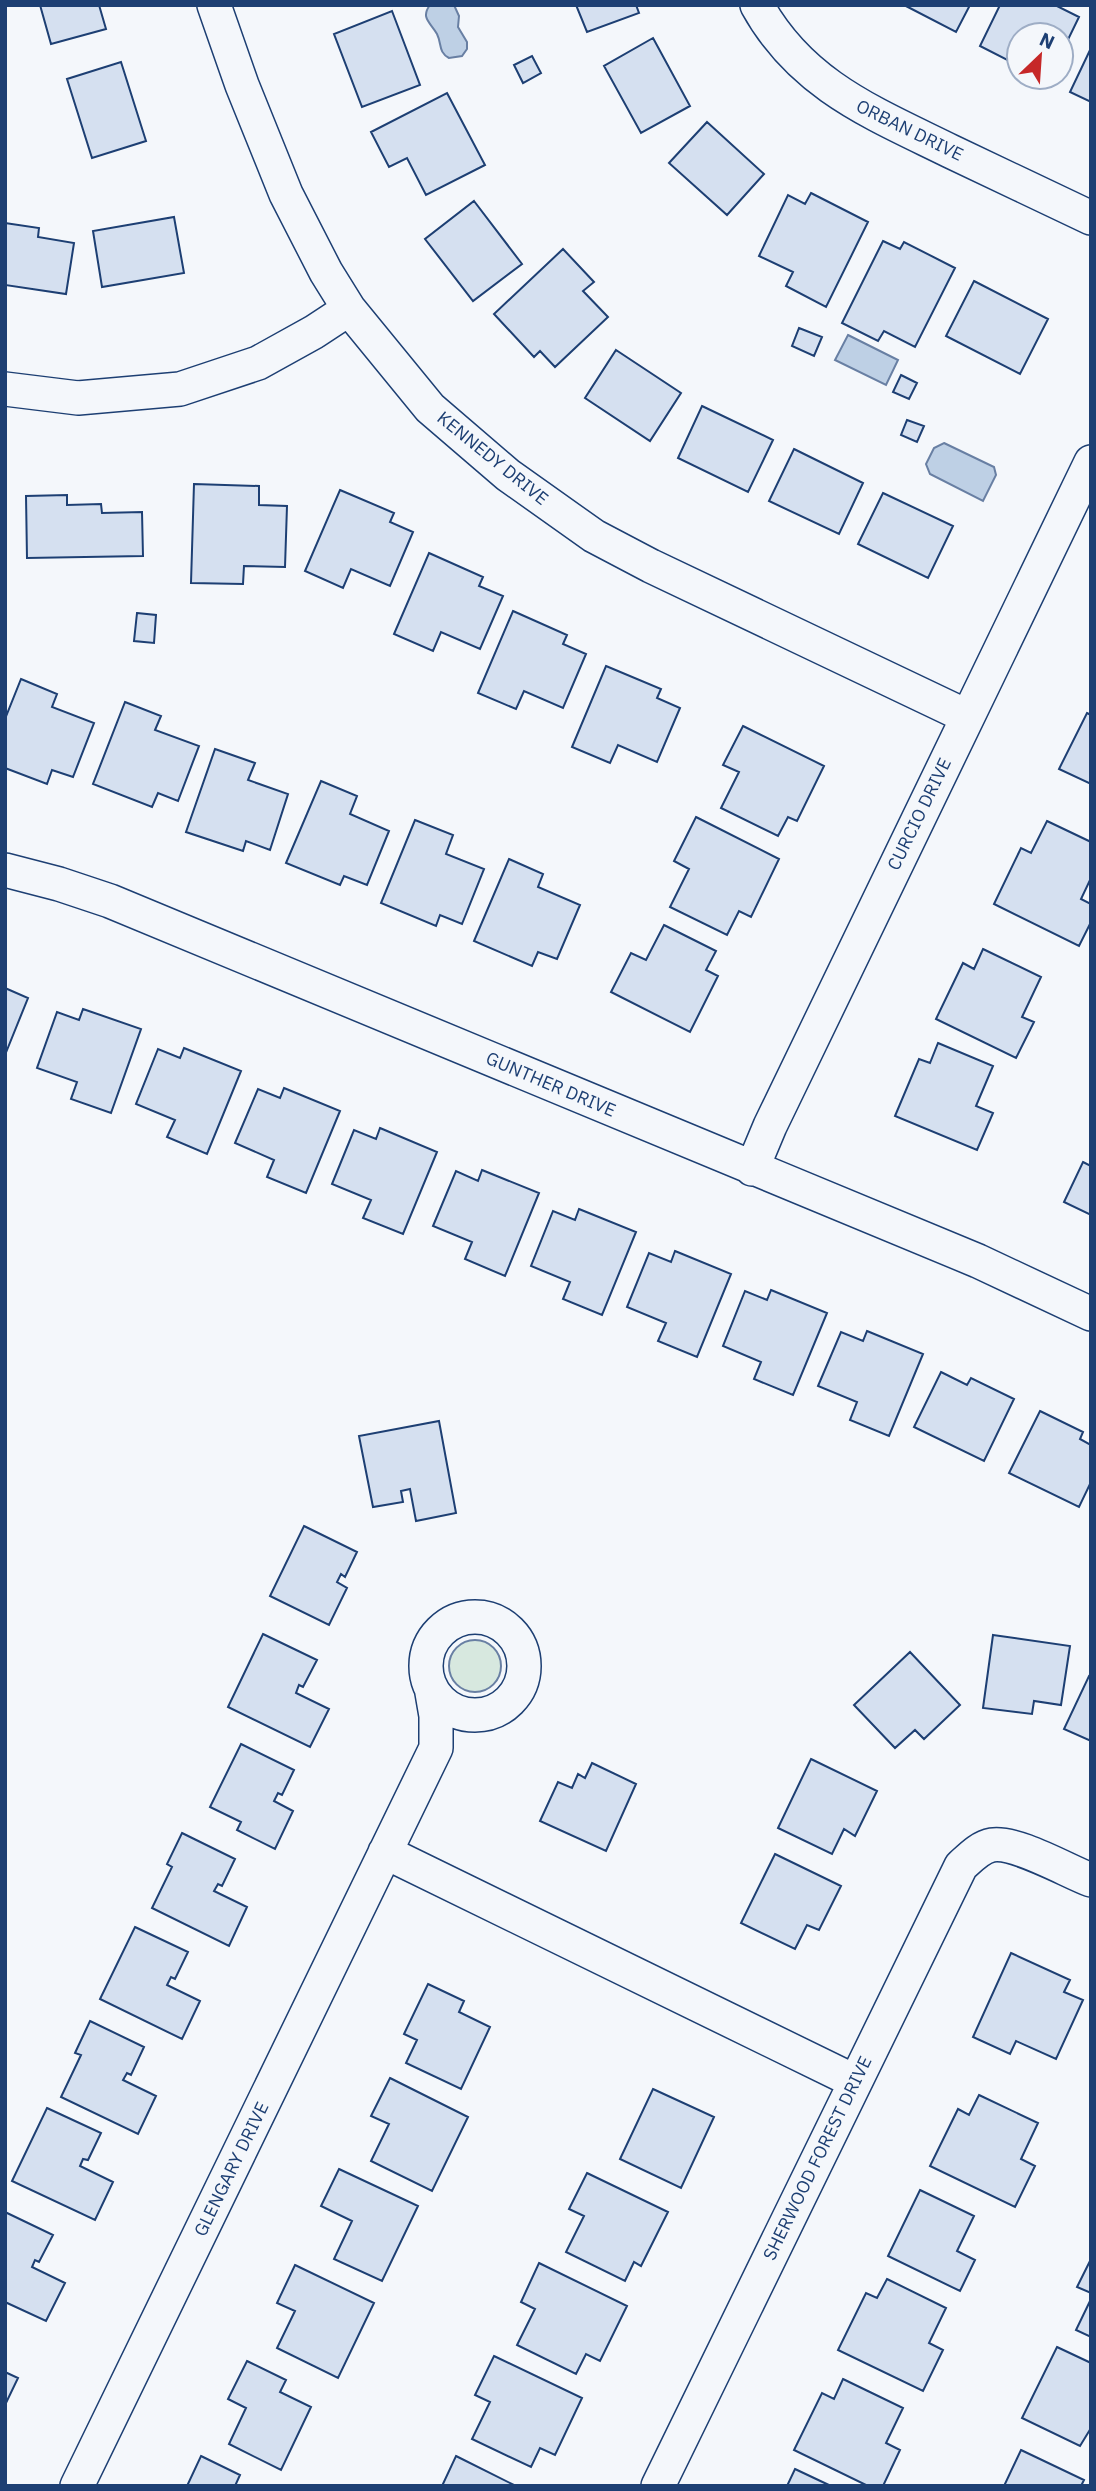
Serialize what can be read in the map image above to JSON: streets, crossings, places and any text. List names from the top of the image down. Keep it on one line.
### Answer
{"streets":{"street":["ORBAN DRIVE","KENNEDY DRIVE","CURCIO DRIVE","GUNTHER DRIVE","SHERWOOD FOREST DRIVE","GLENGARY DRIVE"]},"crossings":[["KENNEDY DRIVE","CURCIO DRIVE"],["CURCIO DRIVE","GUNTHER DRIVE"]],"north":"top right"}
